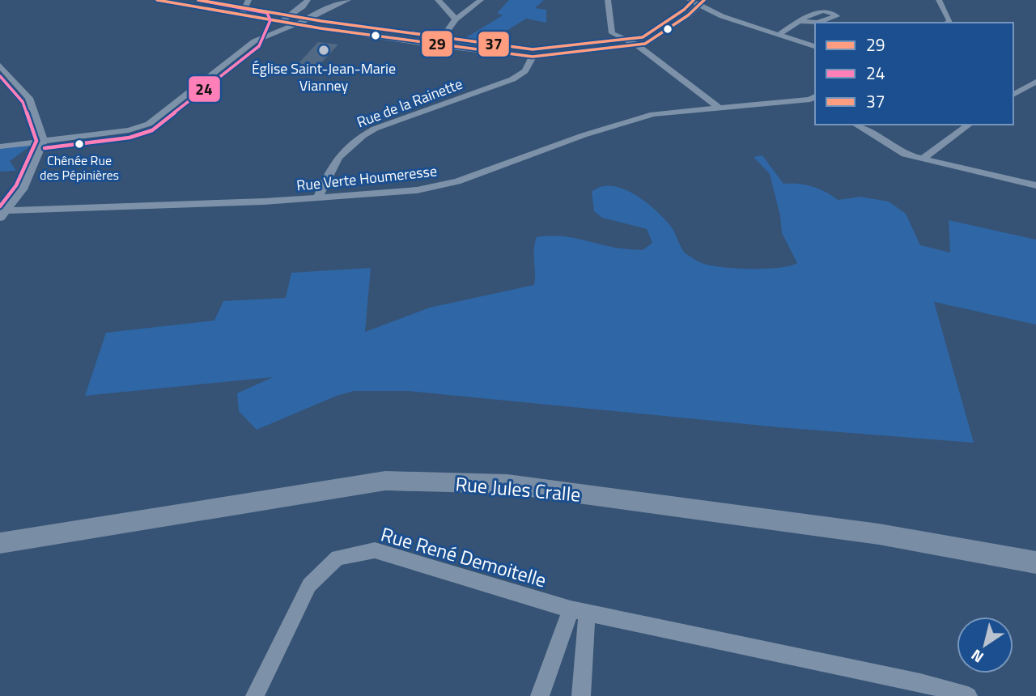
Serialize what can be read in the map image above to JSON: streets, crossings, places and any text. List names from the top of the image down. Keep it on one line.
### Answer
{"streets":{"street":["Rue de la Rainette","Rue Verte Houmeresse","Rue Jules Cralle","Rue René Demoitelle"]},"crossings":[["Rue de la Rainette","Rue Verte Houmeresse"]],"places":["Église Saint-Jean-Marie Vianney","Chênée Rue des Pépinières"],"lines":["transit line 29","transit line 24","transit line 37"],"legend":["29","24","37"],"north":"bottom left"}
